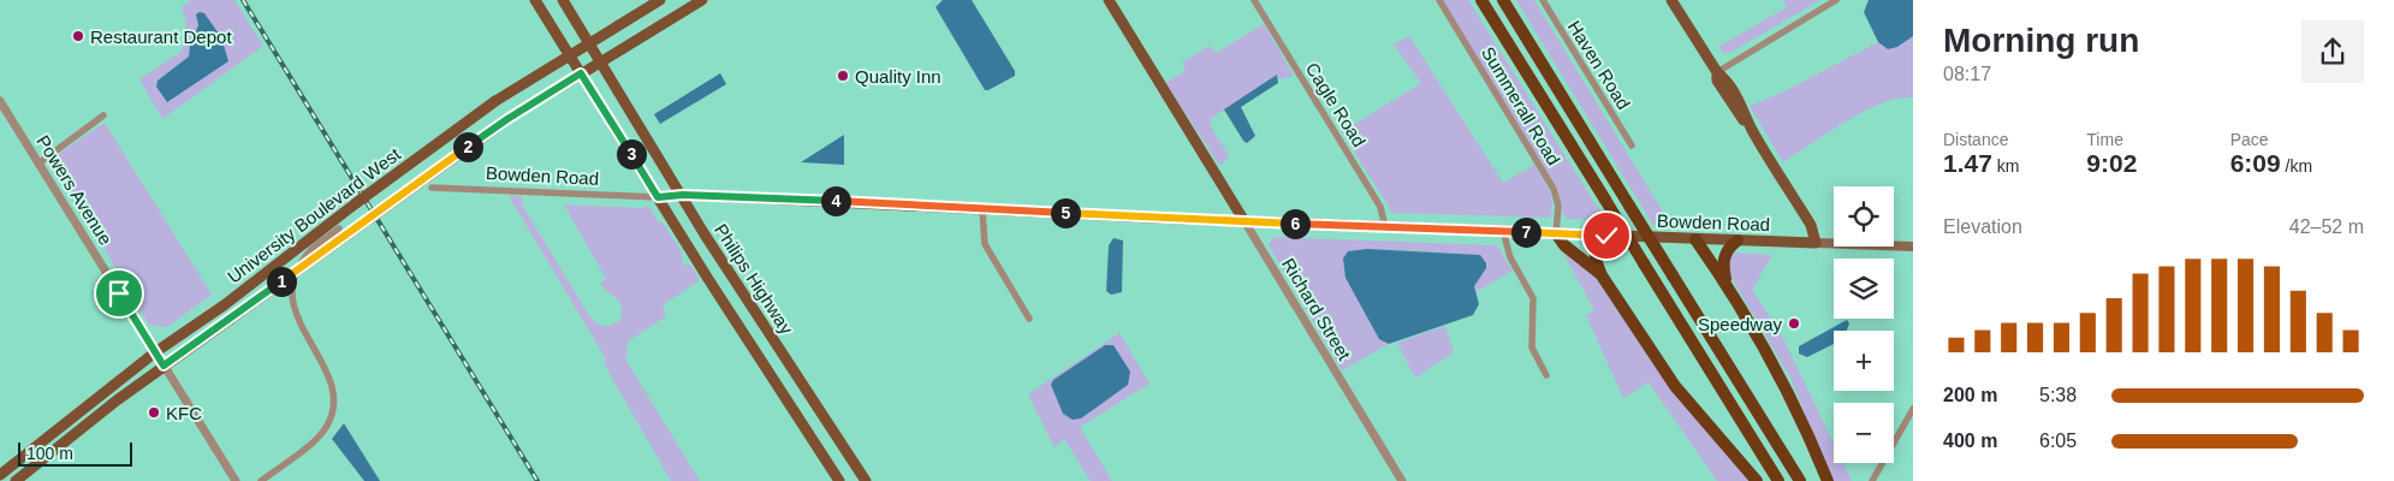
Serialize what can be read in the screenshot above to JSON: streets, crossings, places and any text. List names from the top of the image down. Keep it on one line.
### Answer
{"streets":{"main road":["Bowden Road","University Boulevard West","Philips Highway","Richard Street"],"street":["Haven Road","Cagle Road","Summerall Road","Powers Avenue"]},"crossings":[["Cagle Road","Bowden Road"],["Summerall Road","Bowden Road"],["Bowden Road","Philips Highway"],["Bowden Road","Richard Street"],["Powers Avenue","University Boulevard West"],["University Boulevard West","Philips Highway"]],"places":["Restaurant Depot","Quality Inn","Speedway","KFC"],"scale_bar":"100 m","page":{"heading":["Morning run","08:17"],"stats":[["Distance","1.47 km"],["Time","9:02"],["Pace","6:09 /km"]],"pins":["2","3","4","5","6","7","1"],"map_buttons":["+","−"],"chart":["Elevation","42–52 m"],"list":[{"name":"200 m","note":"5:38"},{"name":"400 m","note":"6:05"}],"scale":"100 m"}}
